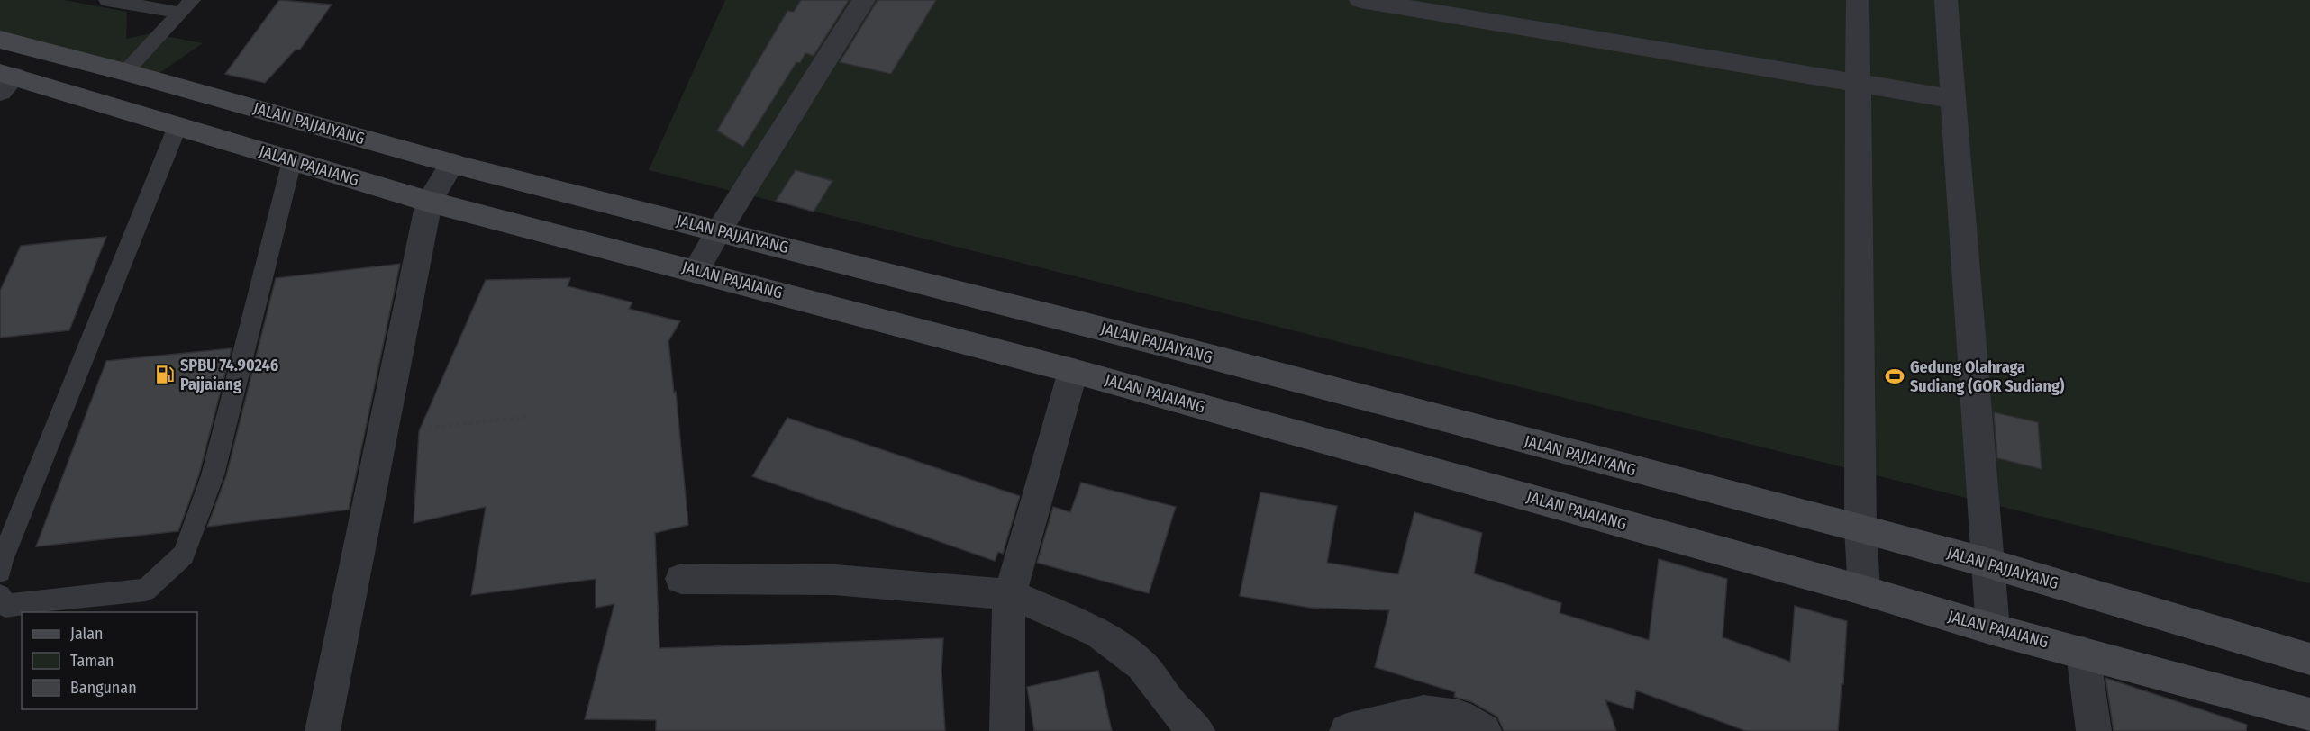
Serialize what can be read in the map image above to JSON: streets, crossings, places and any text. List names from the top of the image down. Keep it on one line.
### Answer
{"streets":{"main road":["JALAN PAJJAIYANG","JALAN PAJAIANG"]},"places":{"fuel station":["SPBU 74.90246 Pajjaiang"],"sports":["Gedung Olahraga Sudiang (GOR Sudiang)"]},"legend":["Jalan","Taman","Bangunan"]}
